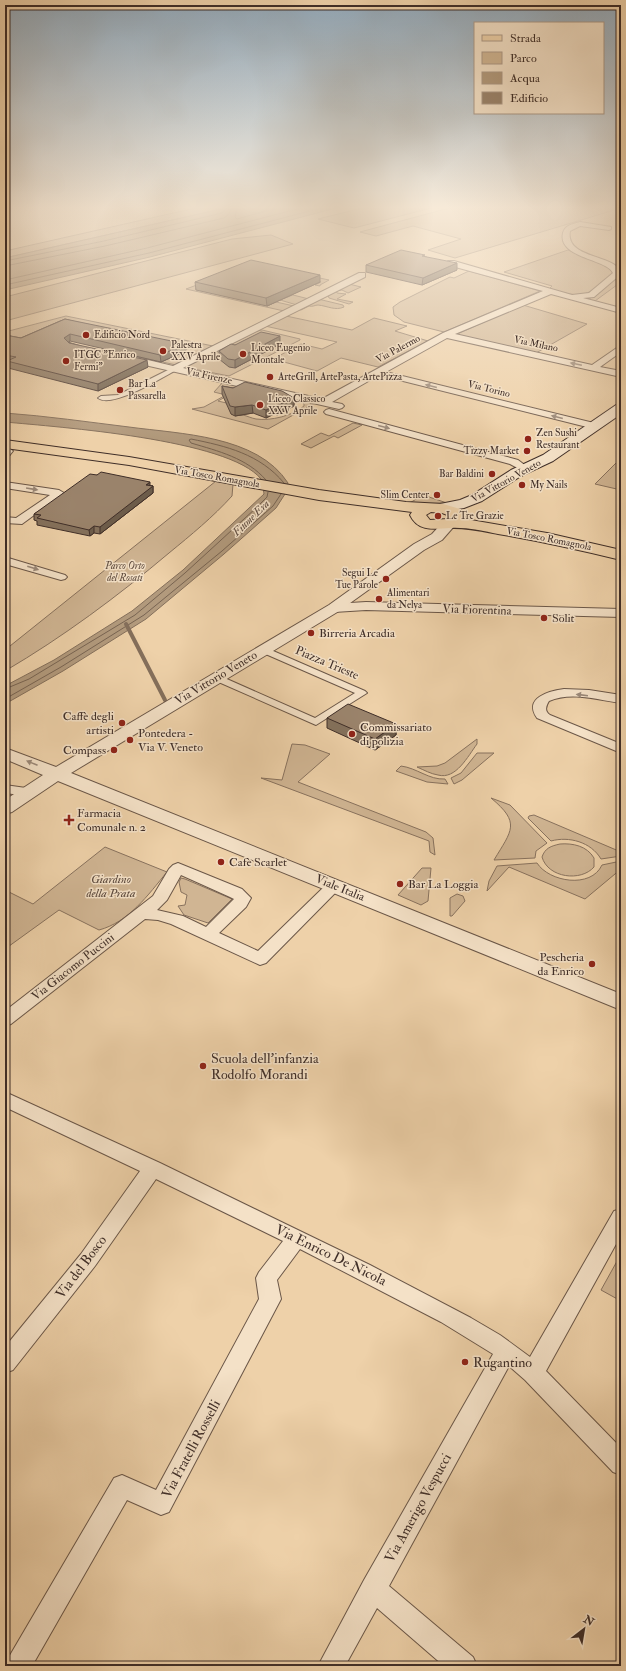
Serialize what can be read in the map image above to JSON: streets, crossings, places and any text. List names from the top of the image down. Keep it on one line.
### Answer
{"streets":{"main road":["Via Tosco Romagnola","Via Vittorio Veneto"],"street":["Via Milano","Via Palermo","Via Firenze","Via Torino","Via Fiorentina","Piazza Trieste","Viale Italia","Via Giacomo Puccini","Via Enrico De Nicola","Via del Bosco","Via Fratelli Rosselli","Via Amerigo Vespucci"]},"crossings":[["Via Milano","Via Palermo"],["Via Palermo","Via Firenze"],["Via Palermo","Via Torino"],["Via Firenze","Via Vittorio Veneto"],["Via Torino","Via Vittorio Veneto"],["Via Tosco Romagnola","Via Vittorio Veneto"],["Via Vittorio Veneto","Via Fiorentina"],["Via Vittorio Veneto","Piazza Trieste"],["Via Vittorio Veneto","Viale Italia"],["Via Enrico De Nicola","Via del Bosco"],["Via Enrico De Nicola","Via Fratelli Rosselli"],["Via Enrico De Nicola","Via Amerigo Vespucci"]],"one_way":["Via Firenze"],"water":["Fiume Era"],"parks":["Parco Orto del Rosati","Giardino della Prata"],"places":{"other":["Edificio Nord","Palestra XXV Aprile","Liceo Eugenio Montale","ITGC \"Enrico Fermi\"","ArteGrill, ArtePasta, ArtePizza","Bar La Passarella","Liceo Classico XXV Aprile","Zen Sushi Restaurant","Tizzy Market","Bar Baldini","My Nails","Slim Center","Le Tre Grazie","Segui Le Tue Parole","Alimentari da Nelya","Solit","Birreria Arcadia","Caffè degli artisti","Commissariato di polizia","Pontedera - Via V. Veneto","Compass","Cafè Scarlet","Bar La Loggia","Pescheria da Enrico","Scuola dell'infanzia Rodolfo Morandi","Rugantino"],"health":["Farmacia Comunale n. 2"]},"legend":["Strada","Parco","Acqua","Edificio"],"north":"top right"}
